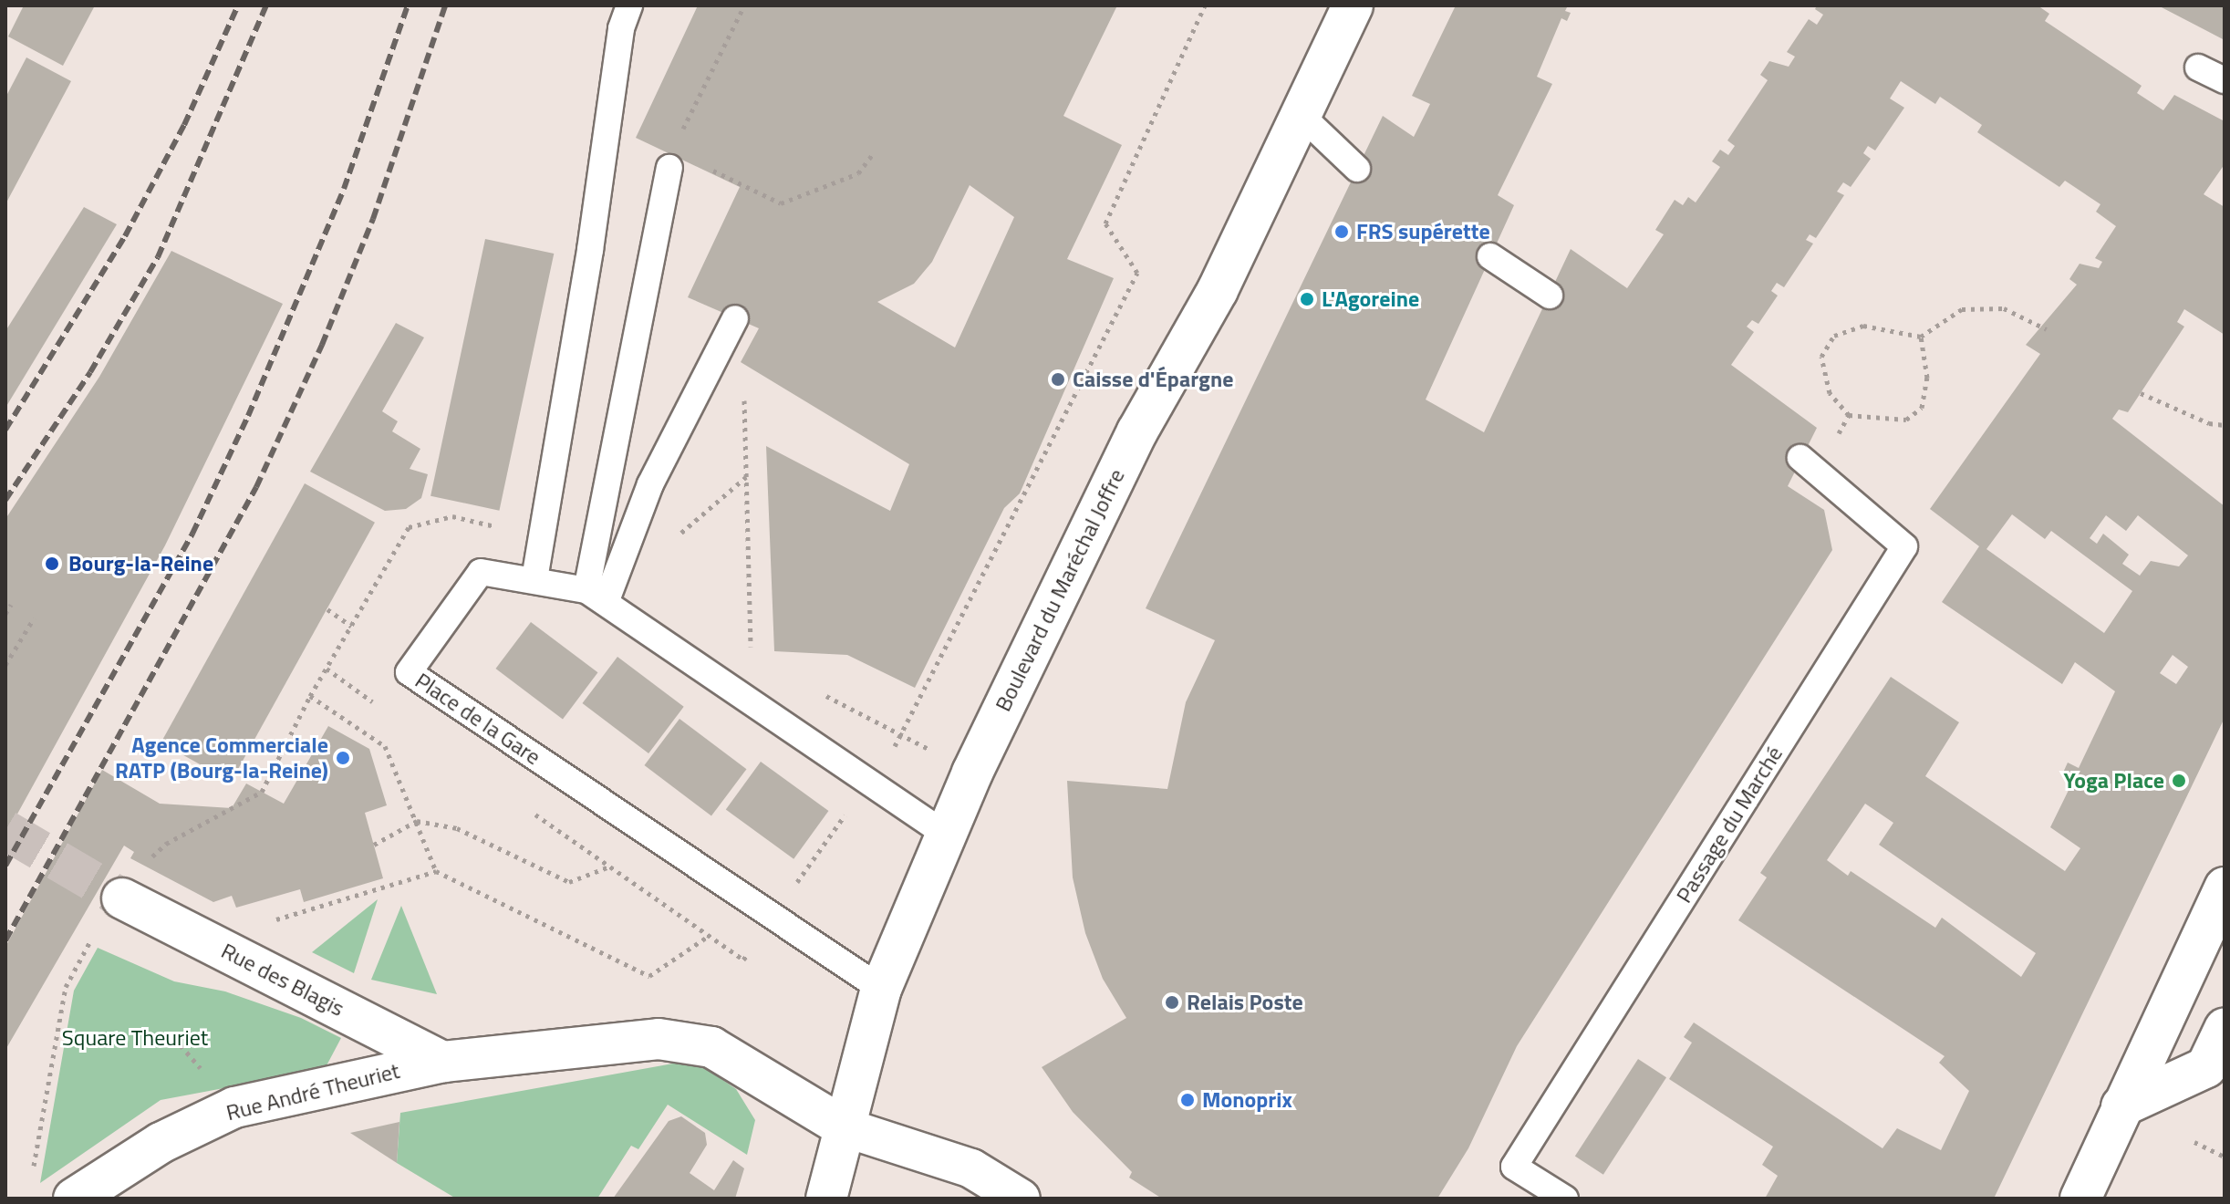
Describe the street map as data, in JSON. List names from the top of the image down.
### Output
{
  "streets": {
    "main road": ["Boulevard du Maréchal Joffre", "Rue des Blagis", "Rue André Theuriet"],
    "lane": ["Place de la Gare", "Passage du Marché"]
  },
  "crossings": [
    ["Boulevard du Maréchal Joffre", "Place de la Gare"],
    ["Rue des Blagis", "Rue André Theuriet"]
  ],
  "parks": ["Square Theuriet"],
  "places": [
    "FRS supérette",
    "L'Agoreine",
    "Caisse d'Épargne",
    "Bourg-la-Reine",
    "Agence Commerciale RATP (Bourg-la-Reine)",
    "Yoga Place",
    "Relais Poste",
    "Monoprix"
  ]
}
